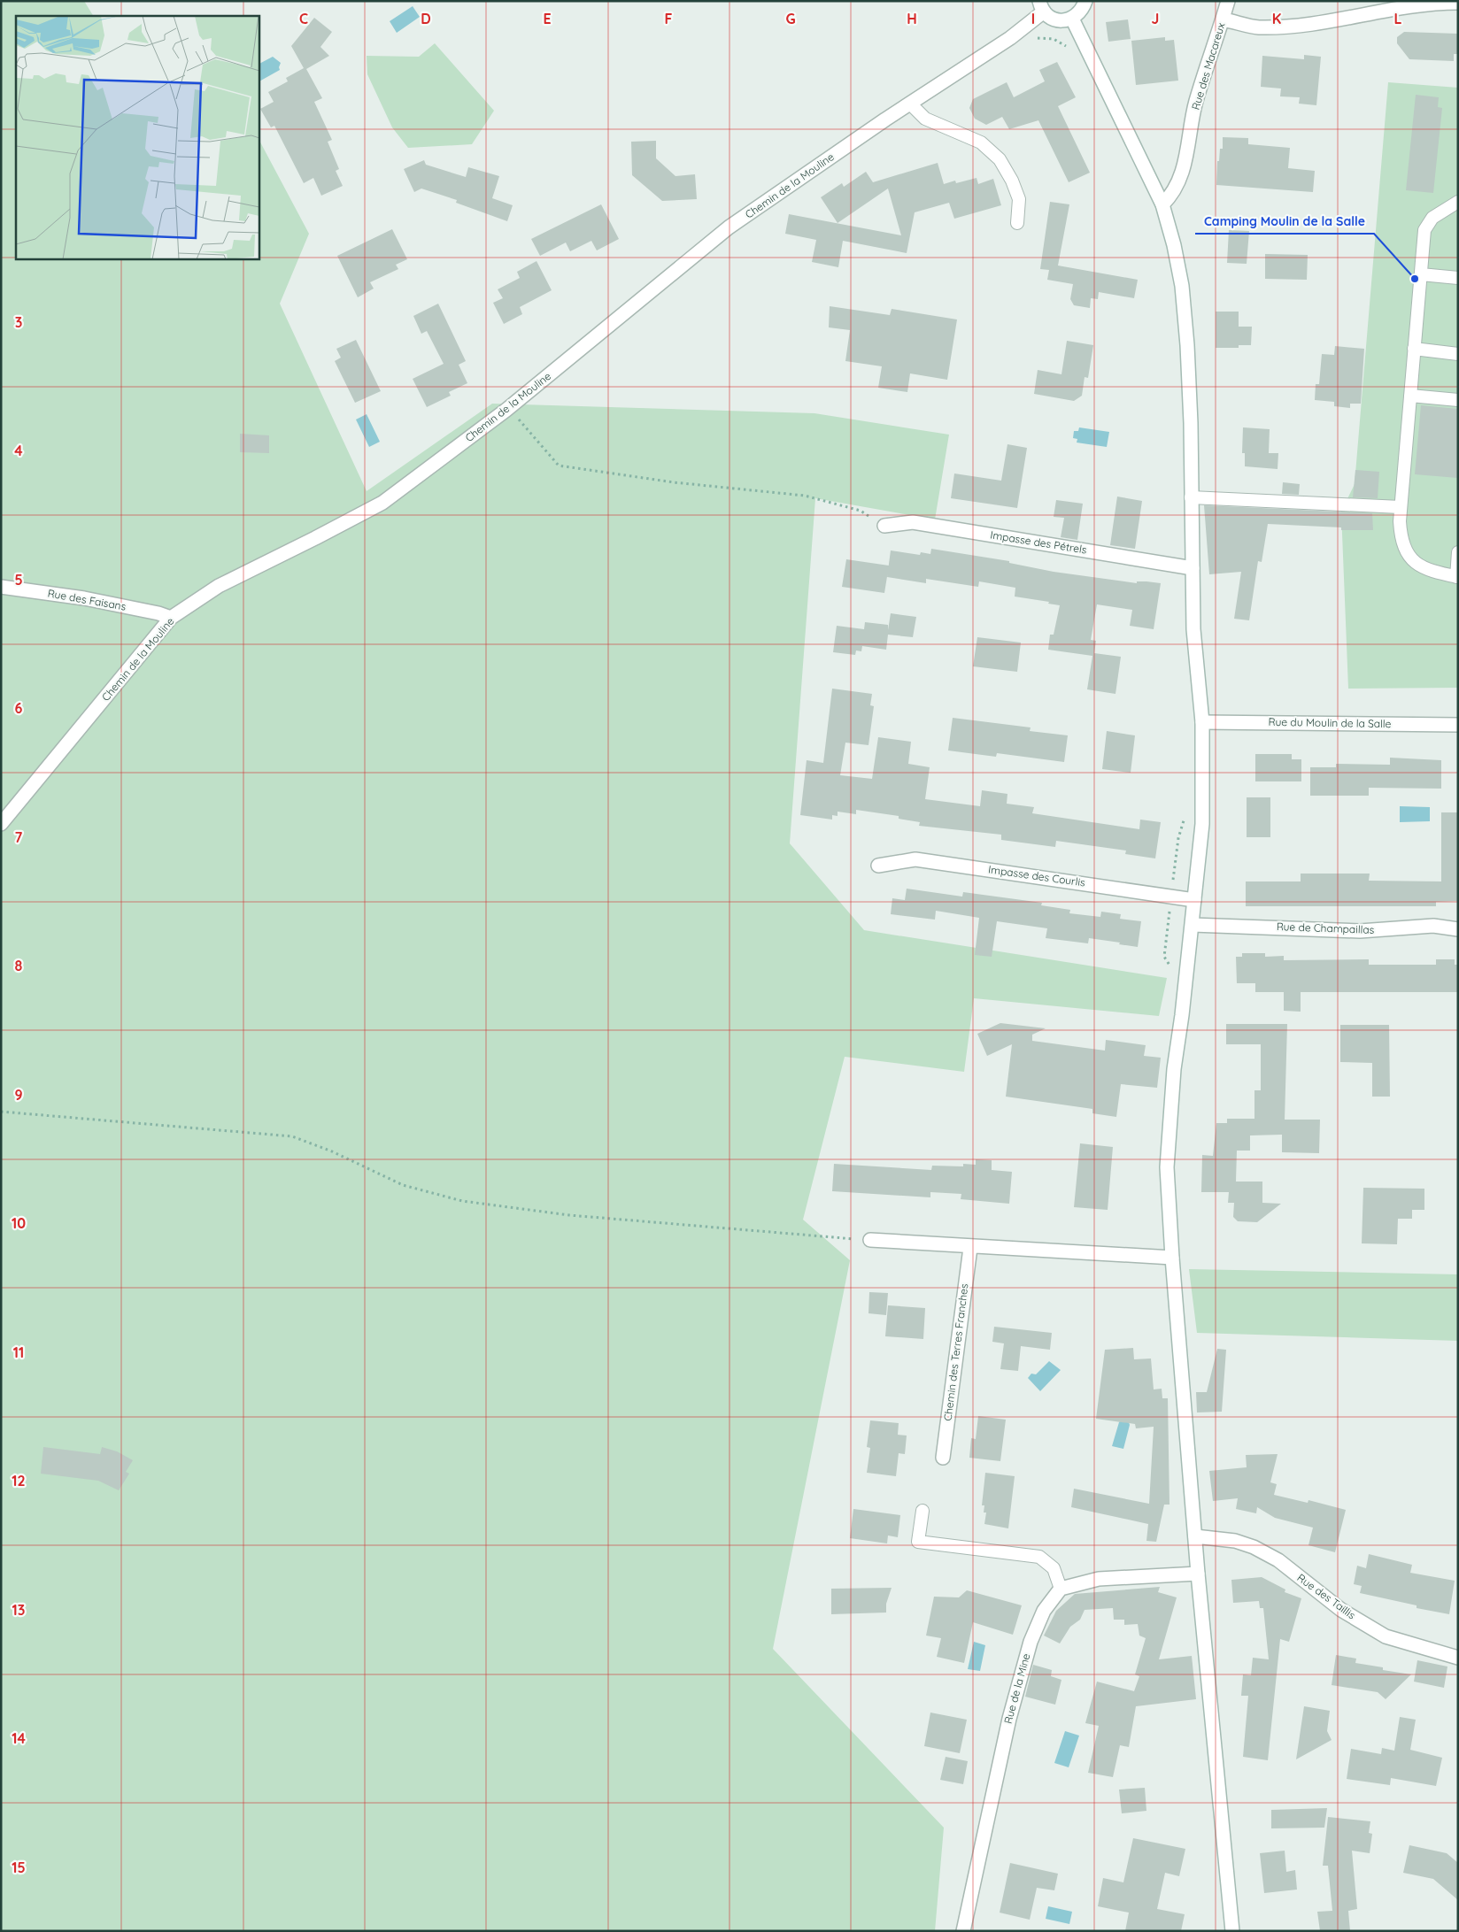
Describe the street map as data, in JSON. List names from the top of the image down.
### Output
{
  "streets": {
    "street": [
      "Rue des Macareux",
      "Chemin de la Mouline",
      "Impasse des Pétrels",
      "Rue des Faisans",
      "Rue du Moulin de la Salle",
      "Impasse des Courlis",
      "Rue de Champaillas",
      "Chemin des Terres Franches",
      "Rue des Taillis",
      "Rue de la Mine"
    ]
  },
  "crossings": [
    ["Chemin de la Mouline", "Rue des Faisans"]
  ],
  "places": ["Camping Moulin de la Salle"],
  "grid": {
    "columns": [
      "C",
      "D",
      "E",
      "F",
      "G",
      "H",
      "I",
      "J",
      "K",
      "L"
    ],
    "rows": [
      "3",
      "4",
      "5",
      "6",
      "7",
      "8",
      "9",
      "10",
      "11",
      "12",
      "13",
      "14",
      "15"
    ]
  }
}
